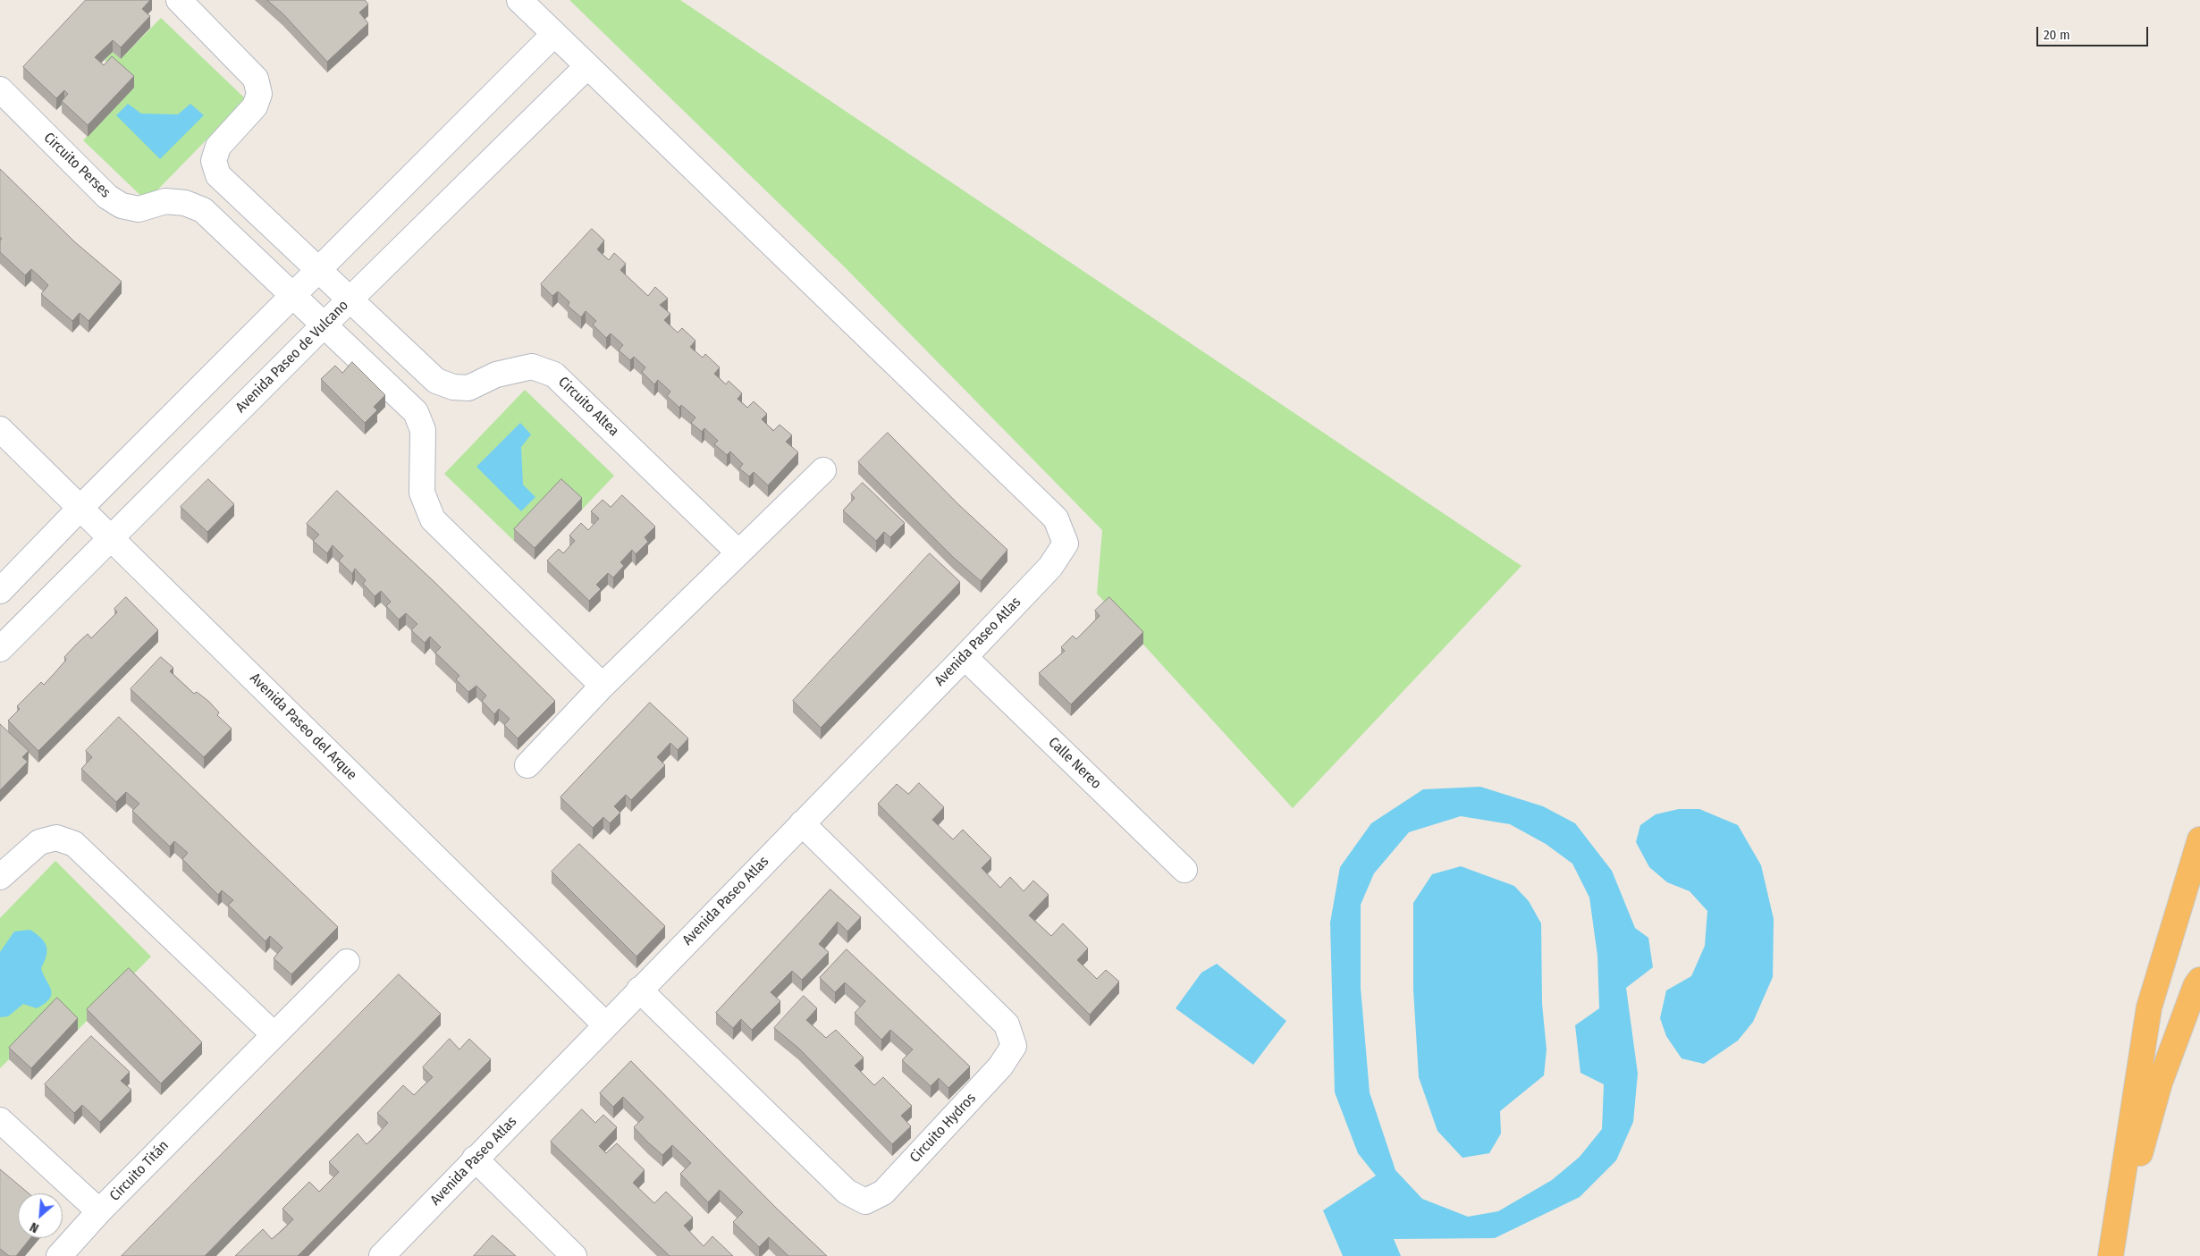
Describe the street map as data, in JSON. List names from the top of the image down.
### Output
{
  "streets": {
    "street": [
      "Circuito Perses",
      "Avenida Paseo de Vulcano",
      "Circuito Altea",
      "Avenida Paseo Atlas",
      "Avenida Paseo del Arque",
      "Calle Nereo",
      "Circuito Hydros",
      "Circuito Titán"
    ]
  },
  "crossings": [
    ["Circuito Perses", "Avenida Paseo de Vulcano"],
    ["Avenida Paseo de Vulcano", "Circuito Altea"],
    ["Avenida Paseo de Vulcano", "Avenida Paseo Atlas"],
    ["Avenida Paseo de Vulcano", "Avenida Paseo del Arque"],
    ["Avenida Paseo Atlas", "Avenida Paseo del Arque"],
    ["Avenida Paseo Atlas", "Calle Nereo"],
    ["Avenida Paseo Atlas", "Circuito Hydros"]
  ],
  "scale_bar": "20 m",
  "north": "bottom left"
}
